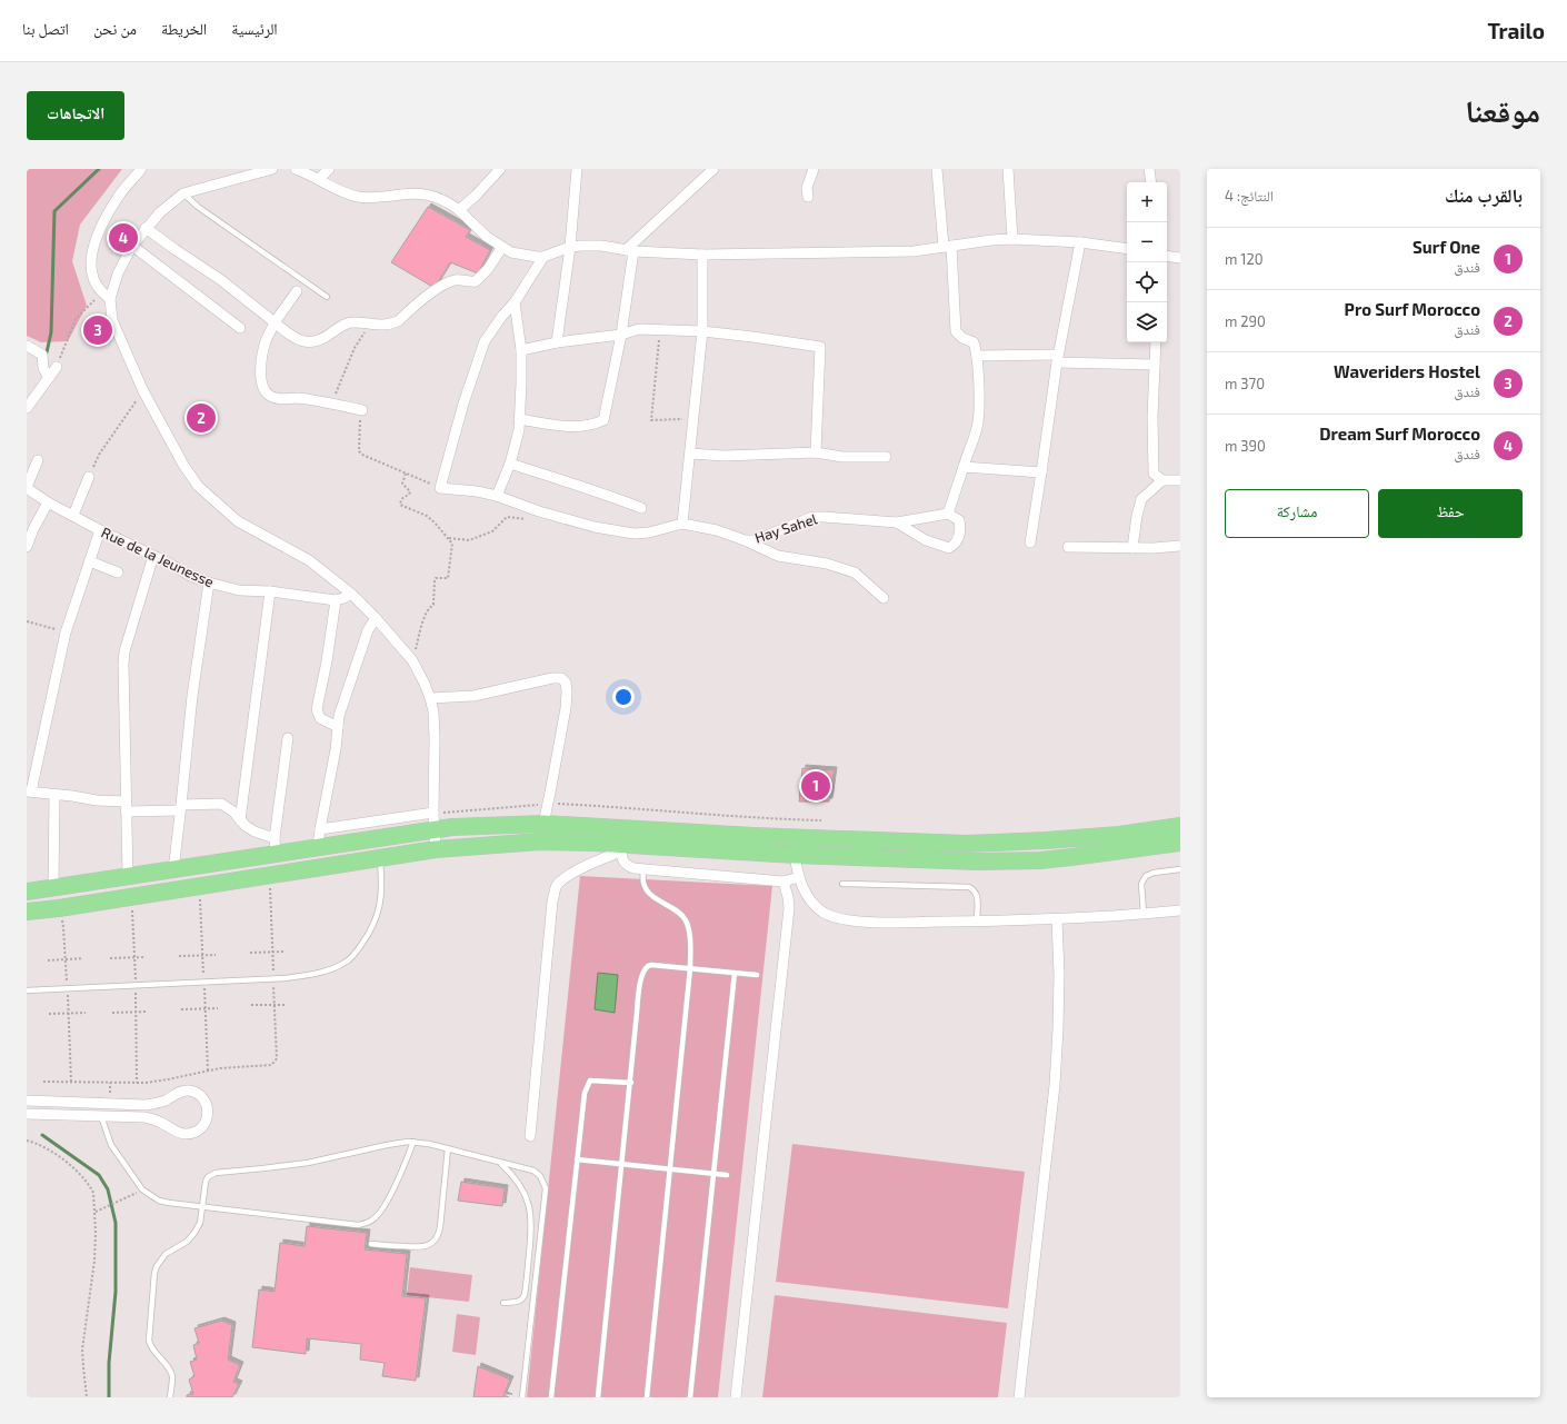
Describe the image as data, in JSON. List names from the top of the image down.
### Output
{
  "streets": {
    "street": ["Hay Sahel", "Rue de la Jeunesse"]
  },
  "page": {
    "header": "Trailo",
    "nav": [
      "الرئيسية",
      "الخريطة",
      "من نحن",
      "اتصل بنا"
    ],
    "title": "موقعنا",
    "buttons": [
      "الاتجاهات",
      ["حفظ", "مشاركة"]
    ],
    "heading": ["بالقرب منك", "النتائج: 4"],
    "map_buttons": ["+", "−"],
    "pins": [
      "4",
      "3",
      "2",
      "1"
    ],
    "list": [
      {
        "mark": "1",
        "name": "Surf One",
        "note": "فندق",
        "value": "120 m"
      },
      {
        "mark": "2",
        "name": "Pro Surf Morocco",
        "note": "فندق",
        "value": "290 m"
      },
      {
        "mark": "3",
        "name": "Waveriders Hostel",
        "note": "فندق",
        "value": "370 m"
      },
      {
        "mark": "4",
        "name": "Dream Surf Morocco",
        "note": "فندق",
        "value": "390 m"
      }
    ]
  }
}
